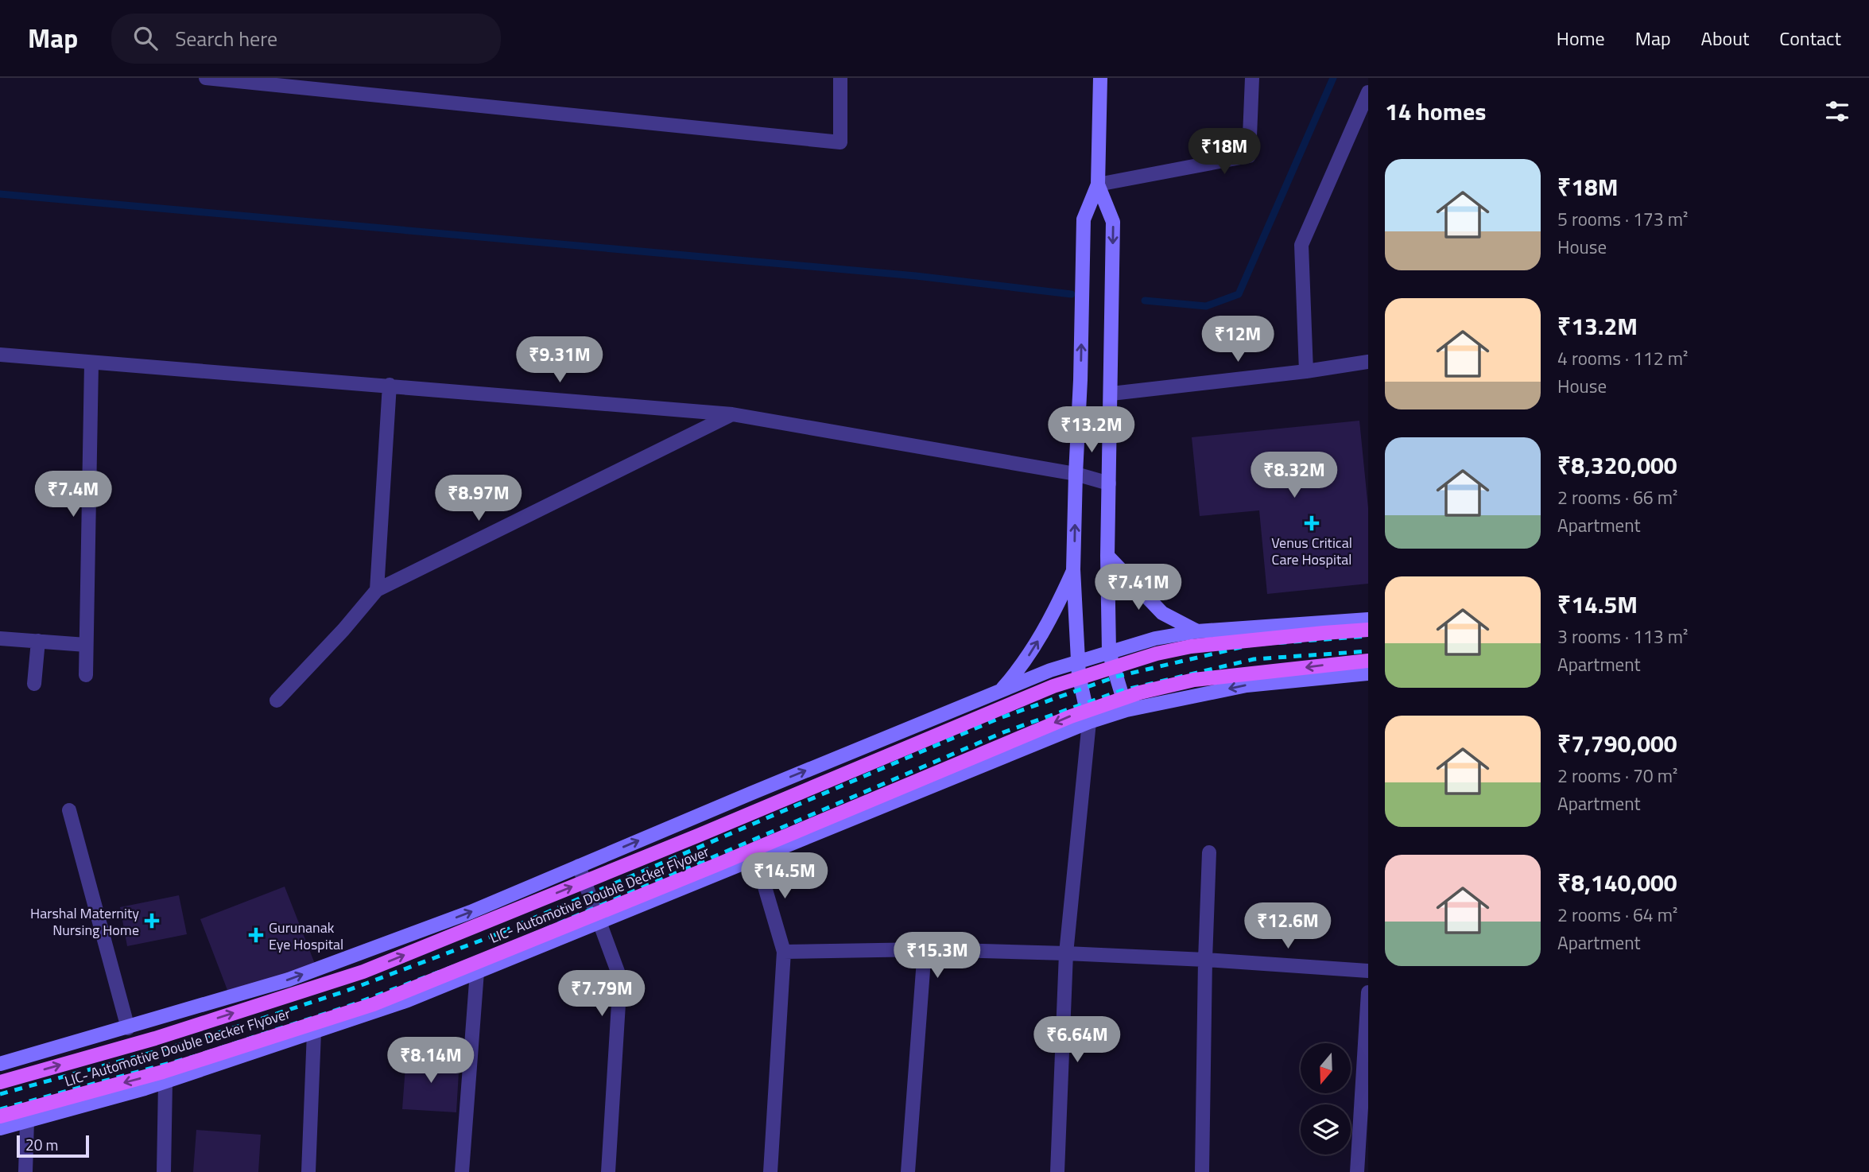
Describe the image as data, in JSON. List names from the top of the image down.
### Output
{
  "streets": {
    "main road": ["LIC- Automotive Double Decker Flyover"]
  },
  "places": {
    "health": ["Venus Critical Care Hospital", "Harshal Maternity Nursing Home", "Gurunanak Eye Hospital"]
  },
  "scale_bar": "20 m",
  "north": "bottom",
  "page": {
    "header": "Map",
    "search": "Search here",
    "nav": [
      "Home",
      "Map",
      "About",
      "Contact"
    ],
    "heading": "14 homes",
    "price": [
      "₹18M",
      "₹12M",
      "₹9.31M",
      "₹13.2M",
      "₹8.32M",
      "₹7.4M",
      "₹8.97M",
      "₹7.41M",
      "₹14.5M",
      "₹12.6M",
      "₹15.3M",
      "₹7.79M",
      "₹6.64M",
      "₹8.14M"
    ],
    "list": [
      {
        "name": "₹18M",
        "note": "5 rooms · 173 m² · House"
      },
      {
        "name": "₹13.2M",
        "note": "4 rooms · 112 m² · House"
      },
      {
        "name": "₹8,320,000",
        "note": "2 rooms · 66 m² · Apartment"
      },
      {
        "name": "₹14.5M",
        "note": "3 rooms · 113 m² · Apartment"
      },
      {
        "name": "₹7,790,000",
        "note": "2 rooms · 70 m² · Apartment"
      },
      {
        "name": "₹8,140,000",
        "note": "2 rooms · 64 m² · Apartment"
      }
    ],
    "scale": "20 m"
  }
}
